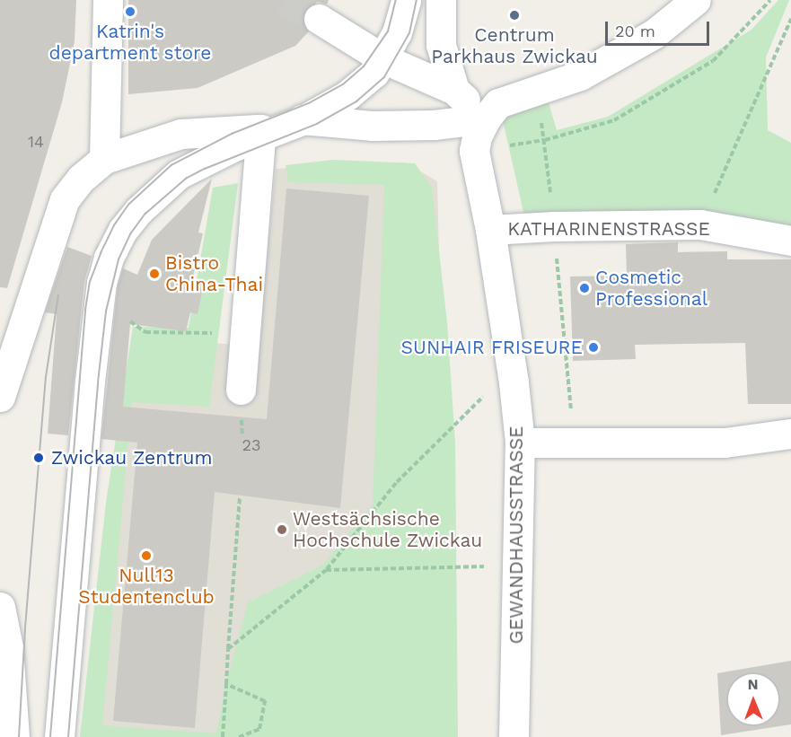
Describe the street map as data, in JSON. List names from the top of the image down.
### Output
{
  "streets": {
    "street": ["KATHARINENSTRASSE", "GEWANDHAUSSTRASSE"]
  },
  "crossings": [
    ["KATHARINENSTRASSE", "GEWANDHAUSSTRASSE"]
  ],
  "places": [
    "Katrin's department store",
    "Centrum Parkhaus Zwickau",
    "Bistro China-Thai",
    "Cosmetic Professional",
    "SUNHAIR FRISEURE",
    "Zwickau Zentrum",
    "Westsächsische Hochschule Zwickau",
    "Null13 Studentenclub"
  ],
  "house_numbers": ["14", "23"],
  "scale_bar": "20 m",
  "north": "top"
}
